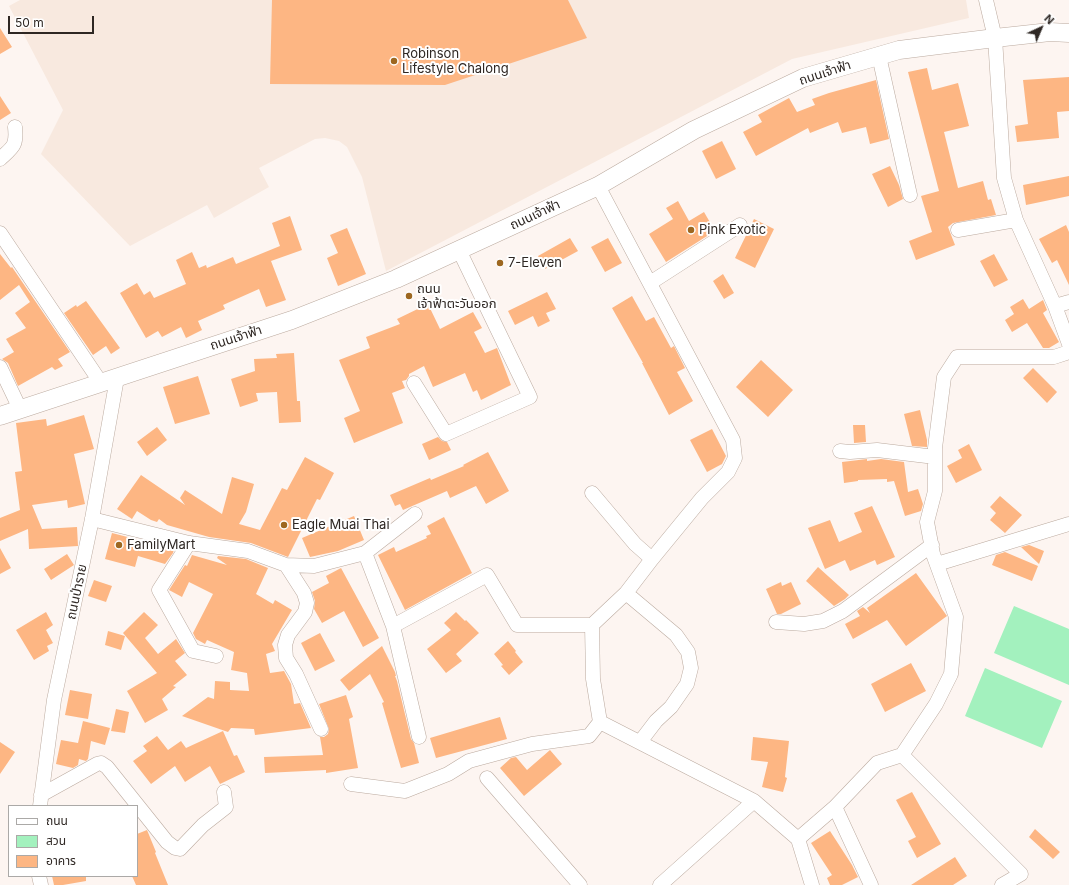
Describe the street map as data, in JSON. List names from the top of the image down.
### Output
{
  "streets": {
    "main road": ["ถนนเจ้าฟ้า"],
    "street": ["ถนนป่าราย"]
  },
  "crossings": [
    ["ถนนเจ้าฟ้า", "ถนนป่าราย"]
  ],
  "places": [
    "Robinson Lifestyle Chalong",
    "Pink Exotic",
    "7-Eleven",
    "ถนน เจ้าฟ้าตะวันออก",
    "Eagle Muai Thai",
    "FamilyMart"
  ],
  "legend": ["ถนน", "สวน", "อาคาร"],
  "scale_bar": "50 m",
  "north": "top right"
}
